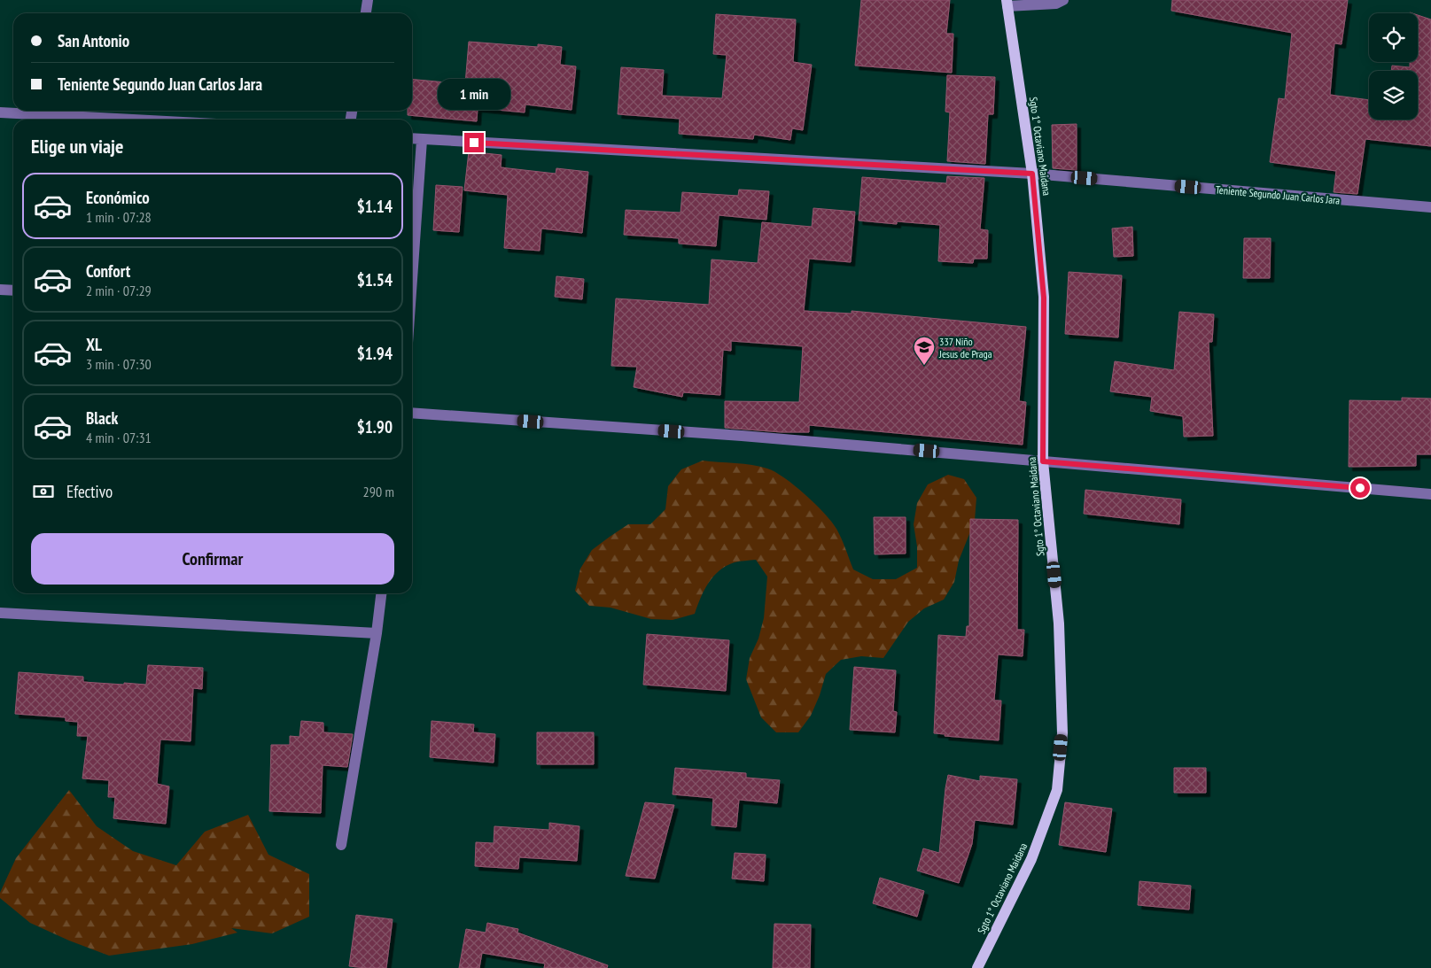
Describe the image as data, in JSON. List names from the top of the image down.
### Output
{
  "streets": {
    "main road": ["Sgto 1° Octaviano Maidana"],
    "street": ["Teniente Segundo Juan Carlos Jara"]
  },
  "crossings": [
    ["Sgto 1° Octaviano Maidana", "Teniente Segundo Juan Carlos Jara"]
  ],
  "places": {
    "school or university": ["337 Niño Jesus de Praga"]
  },
  "page": {
    "banner": ["San Antonio", "Teniente Segundo Juan Carlos Jara"],
    "bubble": "1 min",
    "heading": "Elige un viaje",
    "list": [
      {
        "name": "Económico",
        "note": "1 min · 07:28",
        "value": "$1.14"
      },
      {
        "name": "Confort",
        "note": "2 min · 07:29",
        "value": "$1.54"
      },
      {
        "name": "XL",
        "note": "3 min · 07:30",
        "value": "$1.94"
      },
      {
        "name": "Black",
        "note": "4 min · 07:31",
        "value": "$1.90"
      }
    ],
    "pay": ["Efectivo", "290 m"],
    "buttons": "Confirmar"
  }
}
